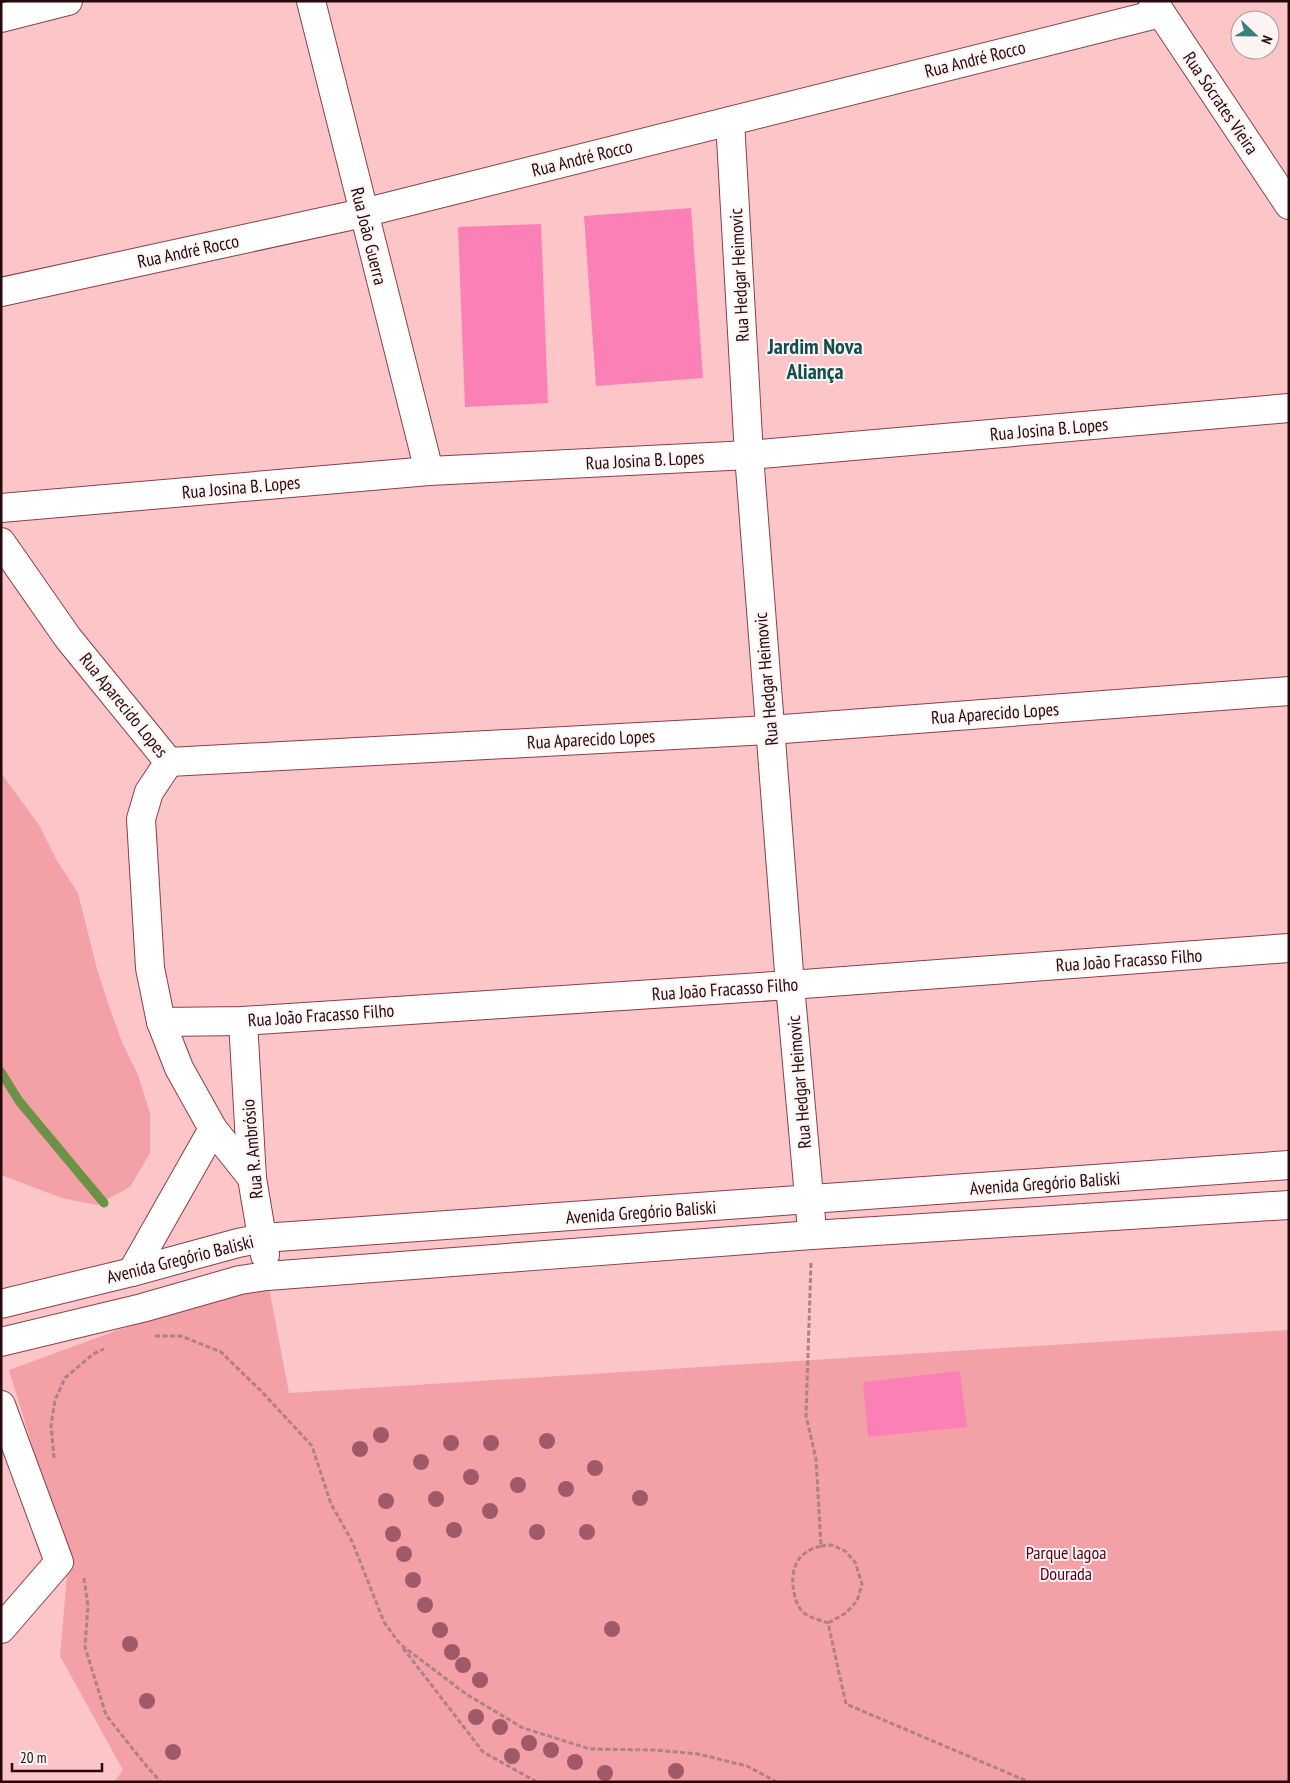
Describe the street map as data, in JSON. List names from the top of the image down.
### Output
{
  "streets": {
    "street": [
      "Rua André Rocco",
      "Rua Sócrates Vieira",
      "Rua João Guerra",
      "Rua Hedgar Heimovic",
      "Rua Josina B. Lopes",
      "Rua Aparecido Lopes",
      "Rua João Fracasso Filho",
      "Rua R. Ambrósio",
      "Avenida Gregório Baliski"
    ]
  },
  "crossings": [
    ["Rua André Rocco", "Rua Sócrates Vieira"],
    ["Rua André Rocco", "Rua João Guerra"],
    ["Rua André Rocco", "Rua Hedgar Heimovic"],
    ["Rua João Guerra", "Rua Josina B. Lopes"],
    ["Rua Hedgar Heimovic", "Rua Josina B. Lopes"],
    ["Rua Hedgar Heimovic", "Rua Aparecido Lopes"],
    ["Rua Hedgar Heimovic", "Rua João Fracasso Filho"],
    ["Rua Hedgar Heimovic", "Avenida Gregório Baliski"],
    ["Rua João Fracasso Filho", "Rua R. Ambrósio"],
    ["Rua R. Ambrósio", "Avenida Gregório Baliski"]
  ],
  "districts": ["Jardim Nova Aliança"],
  "parks": ["Parque lagoa Dourada"],
  "scale_bar": "20 m",
  "north": "right"
}
